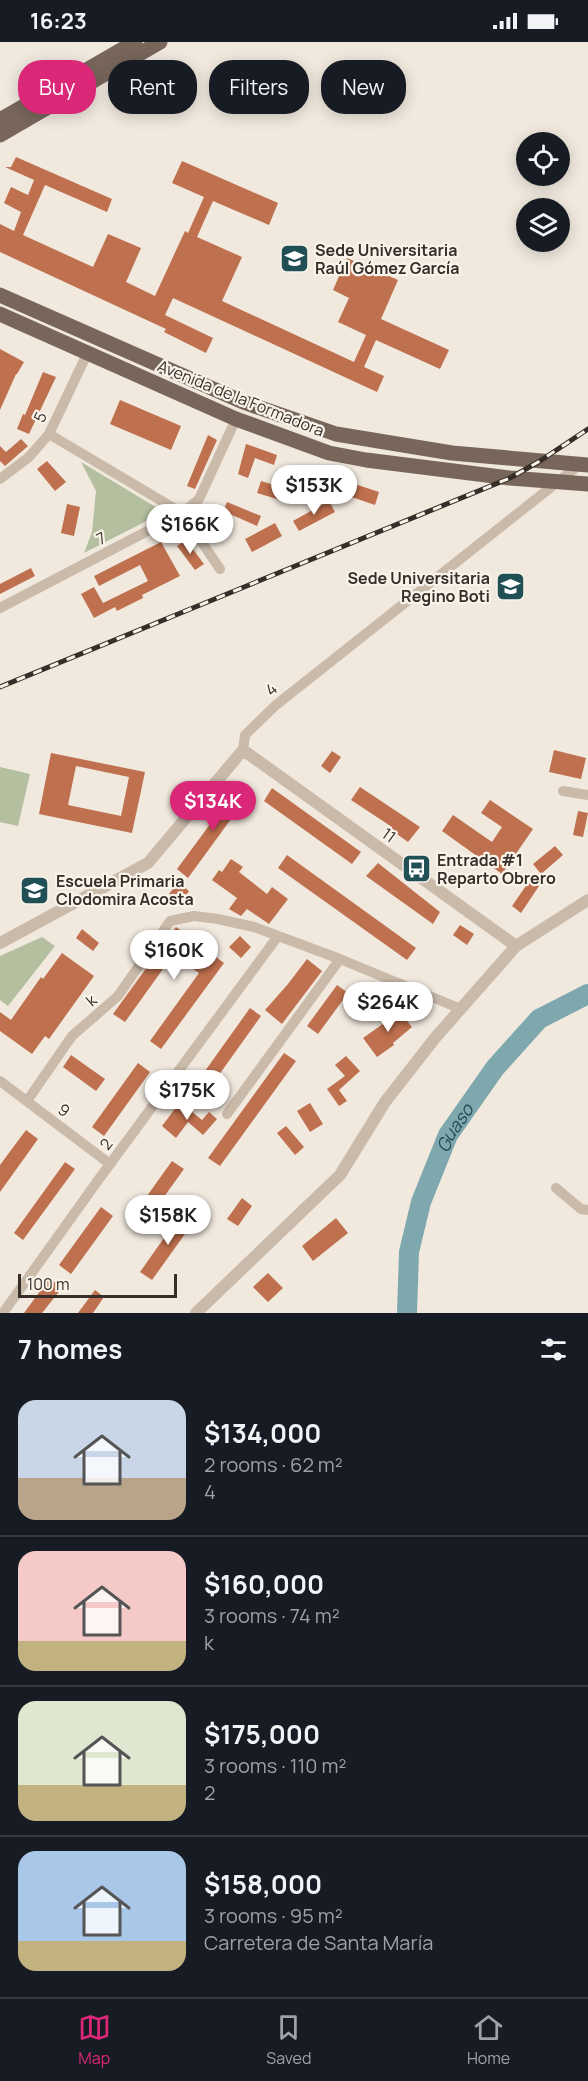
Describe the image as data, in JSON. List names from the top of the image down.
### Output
{
  "streets": {
    "main road": ["Avenida de la Formadora"],
    "street": [
      "5",
      "7",
      "4",
      "11",
      "k",
      "9",
      "2"
    ]
  },
  "crossings": [
    ["Avenida de la Formadora", "5"],
    ["Avenida de la Formadora", "7"],
    ["Avenida de la Formadora", "4"],
    ["4", "11"],
    ["k", "9"],
    ["k", "2"],
    ["9", "2"]
  ],
  "water": ["Guaso"],
  "places": {
    "school or university": ["Sede Universitaria Raúl Gómez García", "Sede Universitaria Regino Boti", "Escuela Primaria Clodomira Acosta"],
    "bus stop": ["Entrada #1 Reparto Obrero"]
  },
  "scale_bar": "100 m",
  "page": {
    "status": "16:23",
    "chip": [
      "Buy",
      "Rent",
      "Filters",
      "New"
    ],
    "price": [
      "$153K",
      "$166K",
      "$134K",
      "$160K",
      "$264K",
      "$175K",
      "$158K"
    ],
    "scale": "100 m",
    "heading": "7 homes",
    "list": [
      {
        "name": "$134,000",
        "note": "2 rooms · 62 m² · 4"
      },
      {
        "name": "$160,000",
        "note": "3 rooms · 74 m² · k"
      },
      {
        "name": "$175,000",
        "note": "3 rooms · 110 m² · 2"
      },
      {
        "name": "$158,000",
        "note": "3 rooms · 95 m² · Carretera de Santa María"
      }
    ],
    "tabs": ["Map", "Saved", "Home"]
  }
}
